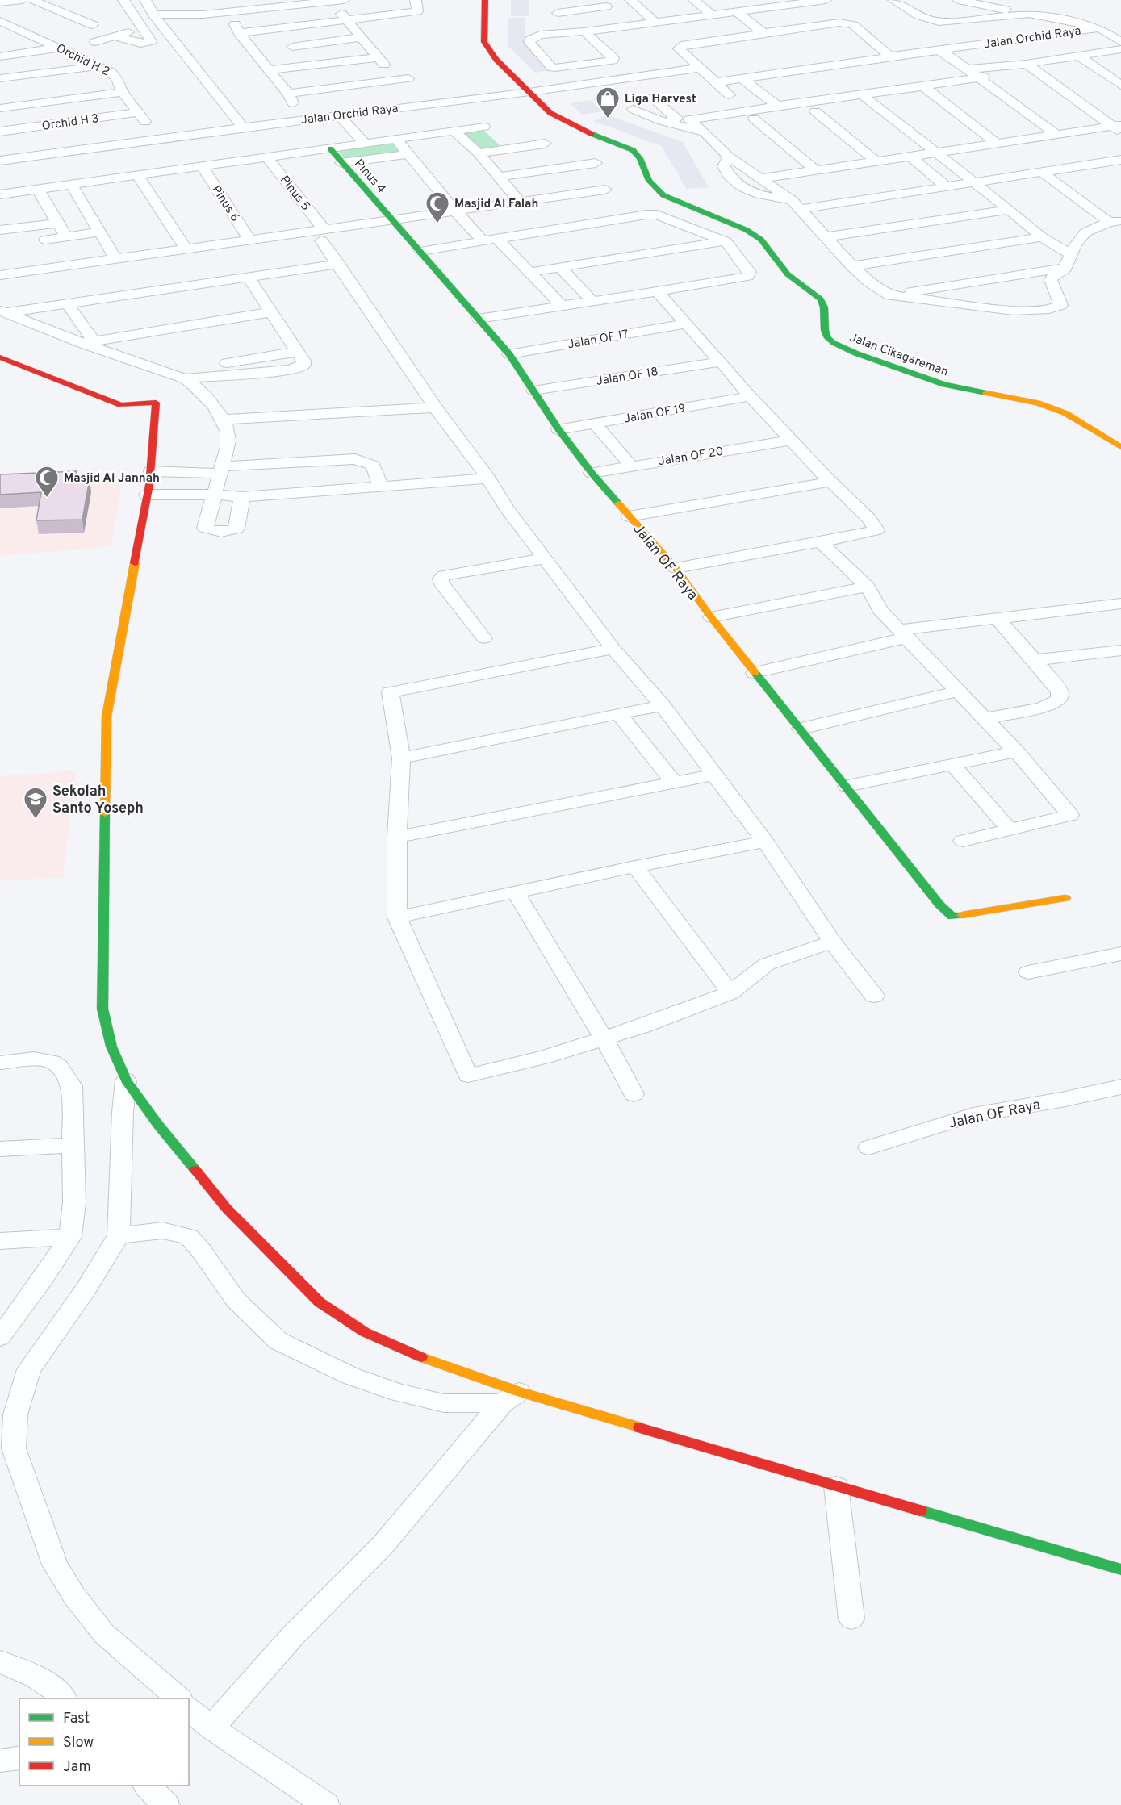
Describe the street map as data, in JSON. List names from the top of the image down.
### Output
{
  "streets": {
    "street": [
      "Jalan Orchid Raya",
      "Orchid H 2",
      "Orchid H 3",
      "Pinus 4",
      "Pinus 5",
      "Pinus 6",
      "Jalan OF 17",
      "Jalan Cikagareman",
      "Jalan OF 18",
      "Jalan OF 19",
      "Jalan OF 20",
      "Jalan OF Raya"
    ]
  },
  "crossings": [
    ["Jalan Orchid Raya", "Jalan Cikagareman"],
    ["Orchid H 2", "Orchid H 3"],
    ["Pinus 4", "Jalan OF Raya"],
    ["Jalan OF 17", "Jalan OF Raya"],
    ["Jalan OF 18", "Jalan OF Raya"],
    ["Jalan OF 19", "Jalan OF Raya"],
    ["Jalan OF 20", "Jalan OF Raya"]
  ],
  "places": {
    "shop": ["Liga Harvest"],
    "mosque": ["Masjid Al Falah", "Masjid Al Jannah"],
    "school or university": ["Sekolah Santo Yoseph"]
  },
  "legend": ["Fast", "Slow", "Jam"]
}
